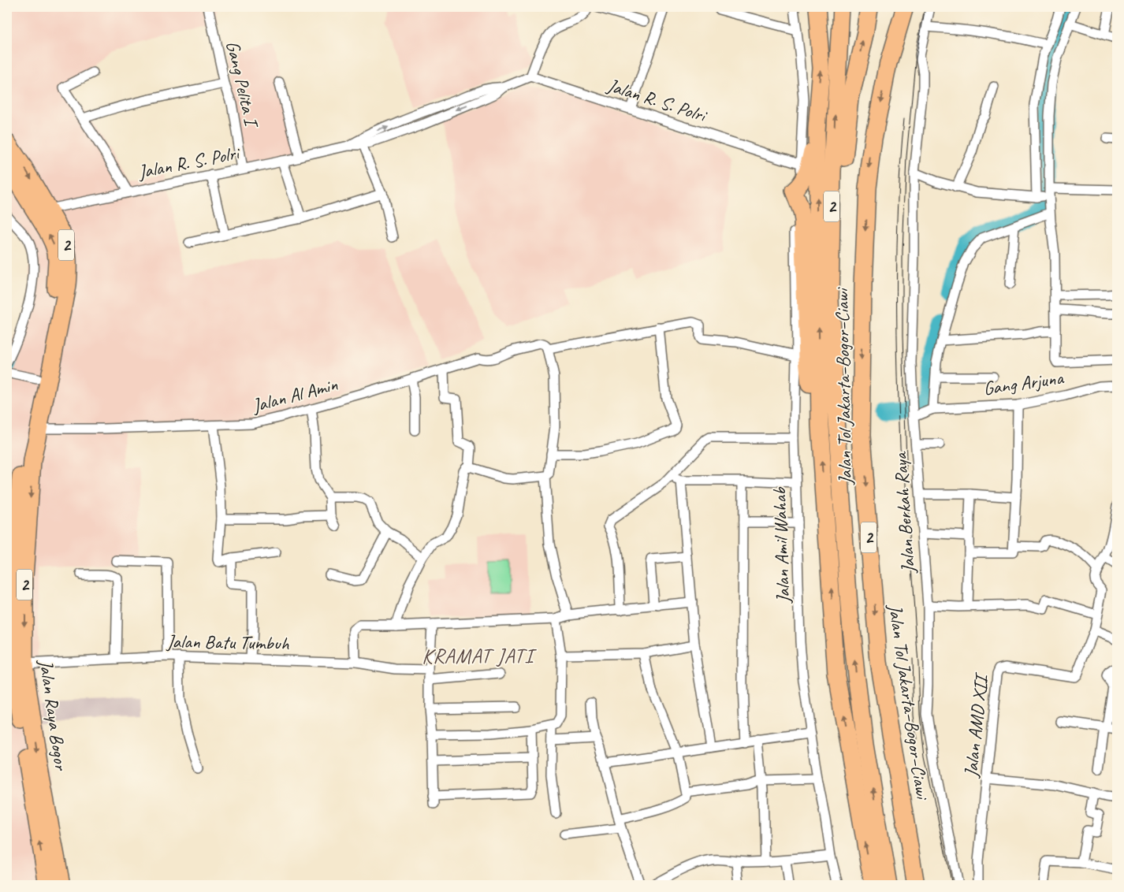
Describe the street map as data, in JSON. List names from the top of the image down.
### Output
{
  "streets": {
    "highway": ["2", "Jalan Tol Jakarta–Bogor–Ciawi", "Jalan Raya Bogor"],
    "street": [
      "Gang Pelita I",
      "Jalan R. S. Polri",
      "Gang Arjuna",
      "Jalan Al Amin",
      "Jalan Berkah Raya",
      "Jalan Amil Wahab",
      "Jalan Batu Tumbuh",
      "Jalan AMD XII"
    ]
  },
  "crossings": [
    ["Gang Pelita I", "Jalan R. S. Polri"],
    ["Jalan R. S. Polri", "Jalan Raya Bogor"],
    ["Jalan Al Amin", "Jalan Raya Bogor"],
    ["Jalan Batu Tumbuh", "Jalan Raya Bogor"]
  ],
  "districts": ["KRAMAT JATI"]
}
